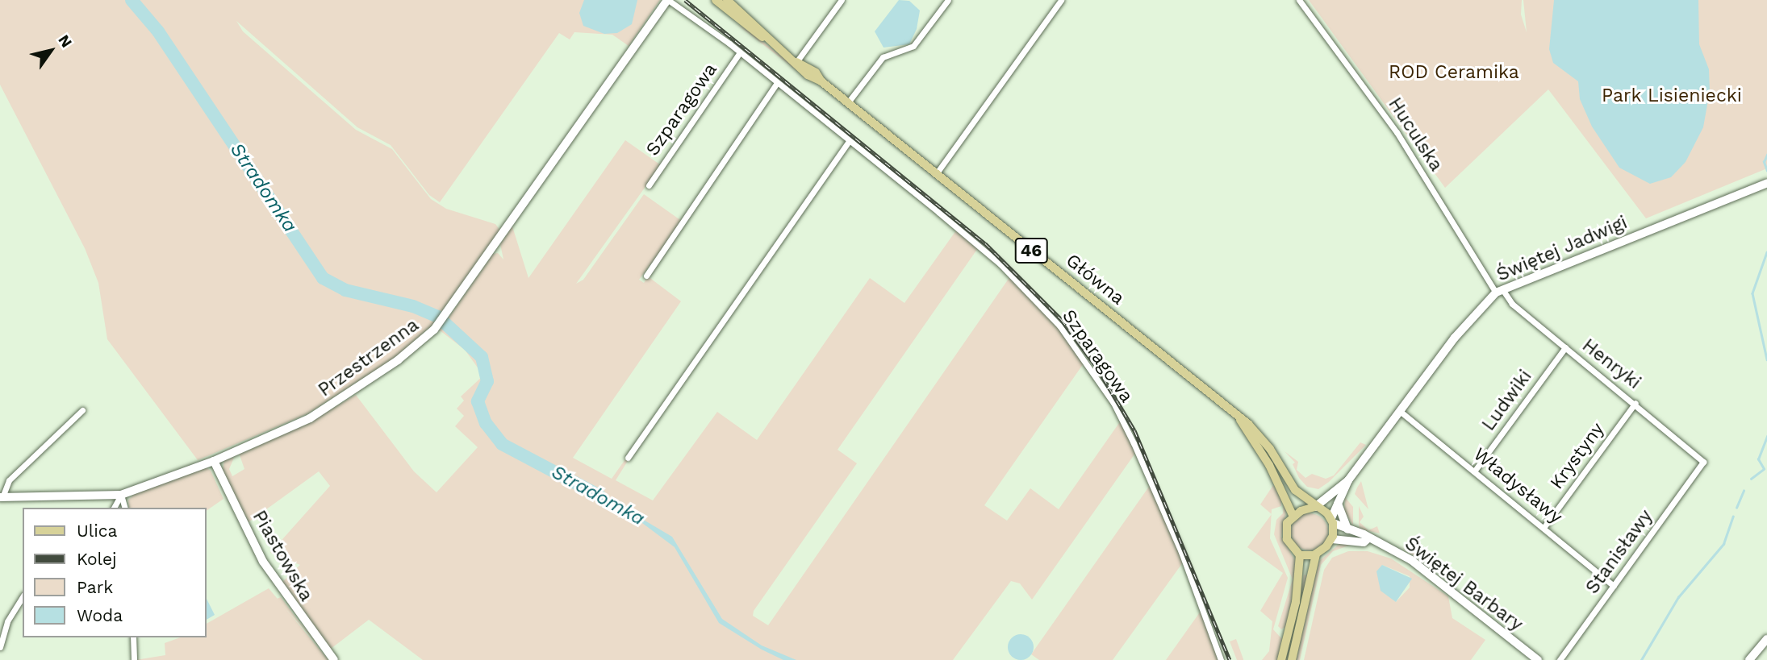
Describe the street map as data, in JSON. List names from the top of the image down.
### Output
{
  "streets": {
    "main road": ["46", "Główna"],
    "street": [
      "Szparagowa",
      "Huculska",
      "Świętej Jadwigi",
      "Przestrzenna",
      "Henryki",
      "Ludwiki",
      "Krystyny",
      "Władysławy",
      "Stanisławy",
      "Piastowska",
      "Świętej Barbary"
    ]
  },
  "crossings": [
    ["Szparagowa", "Przestrzenna"],
    ["Huculska", "Świętej Jadwigi"],
    ["Huculska", "Henryki"],
    ["Świętej Jadwigi", "46"],
    ["Świętej Jadwigi", "Główna"],
    ["Świętej Jadwigi", "Henryki"],
    ["Świętej Jadwigi", "Władysławy"],
    ["Świętej Jadwigi", "Świętej Barbary"],
    ["46", "Główna"],
    ["46", "Świętej Barbary"],
    ["Główna", "Świętej Barbary"],
    ["Przestrzenna", "Piastowska"],
    ["Henryki", "Ludwiki"],
    ["Henryki", "Krystyny"],
    ["Henryki", "Stanisławy"],
    ["Ludwiki", "Władysławy"],
    ["Krystyny", "Władysławy"],
    ["Władysławy", "Stanisławy"]
  ],
  "water": ["Stradomka"],
  "parks": ["ROD Ceramika", "Park Lisieniecki"],
  "legend": [
    "Ulica",
    "Kolej",
    "Park",
    "Woda"
  ],
  "north": "top right"
}
